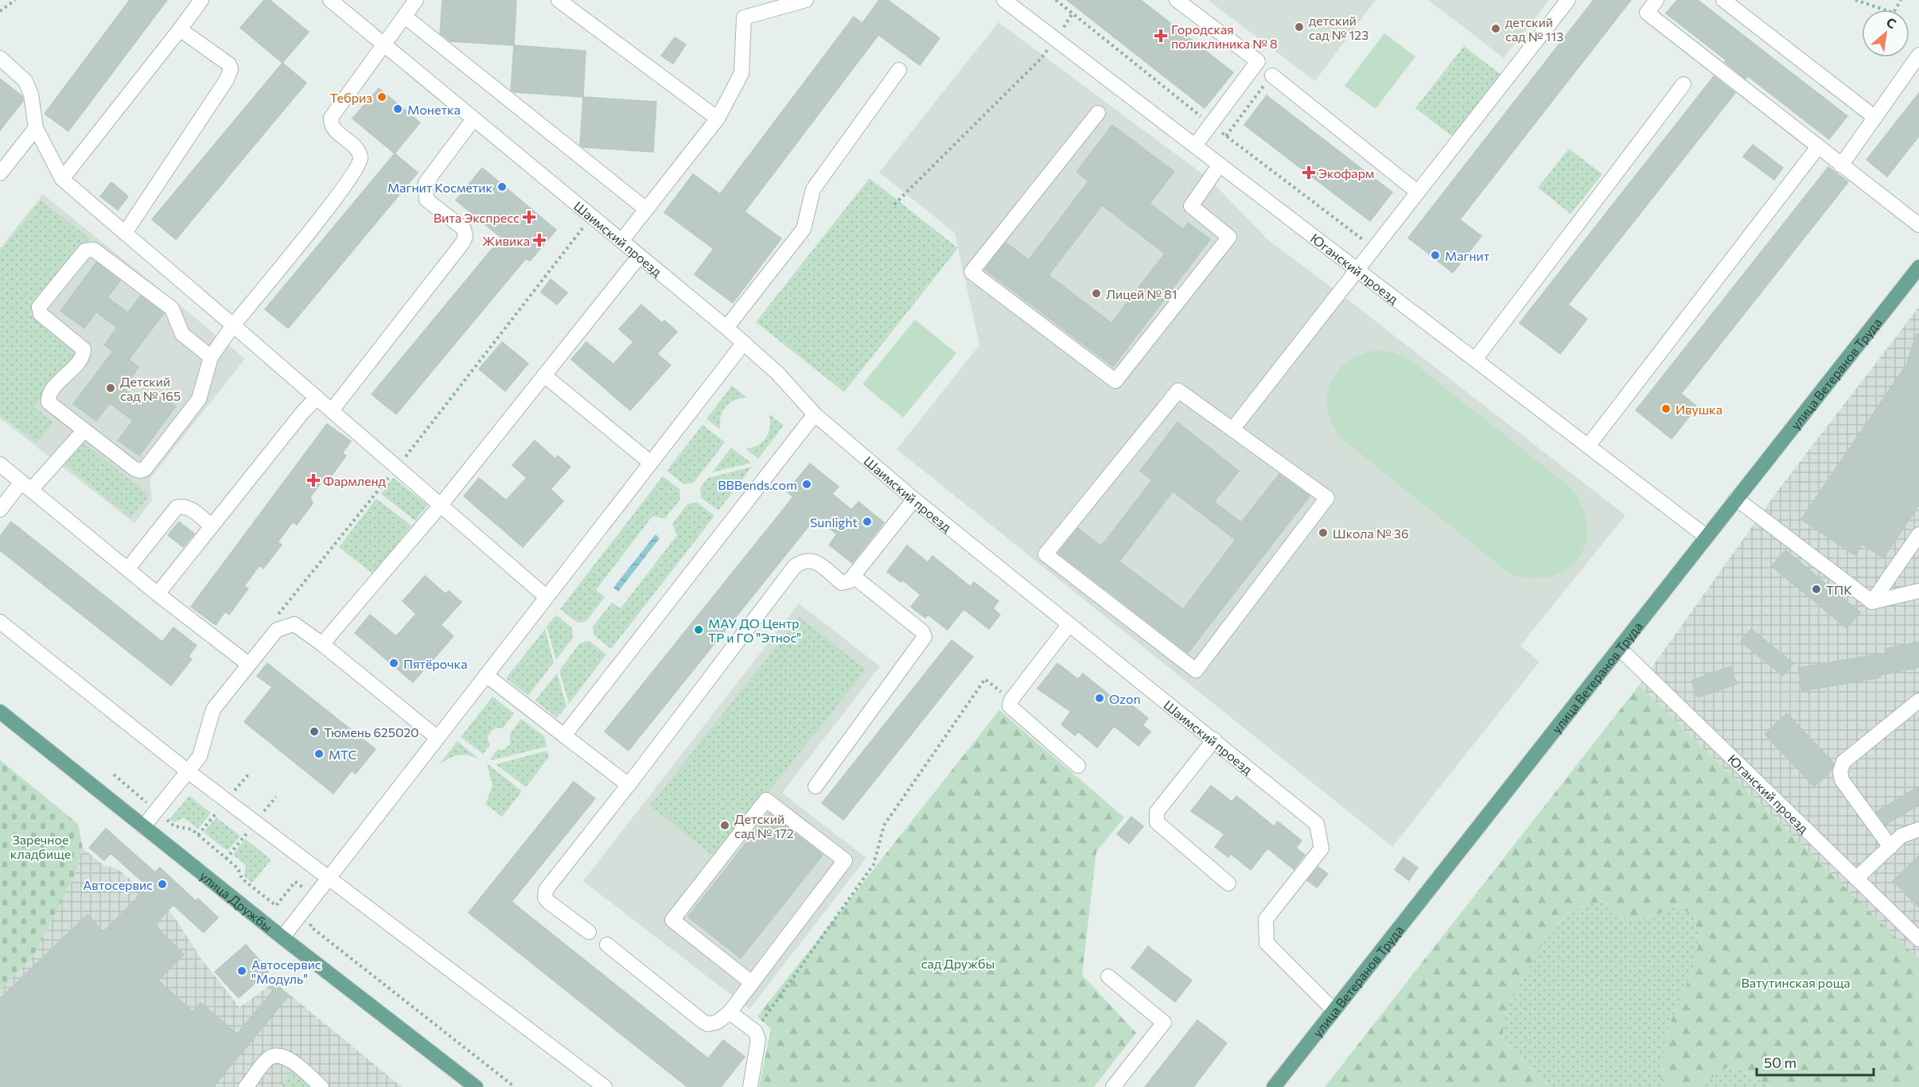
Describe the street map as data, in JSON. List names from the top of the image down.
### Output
{
  "streets": {
    "main road": ["улица Ветеранов Труда", "улица Дружбы"],
    "street": ["Шаимский проезд", "Юганский проезд"]
  },
  "crossings": [
    ["Шаимский проезд", "улица Ветеранов Труда"],
    ["Юганский проезд", "улица Ветеранов Труда"]
  ],
  "parks": ["Заречное кладбище", "сад Дружбы", "Ватутинская роща"],
  "places": {
    "other": [
      "детский сад № 123",
      "детский сад № 113",
      "Тебриз",
      "Монетка",
      "Магнит Косметик",
      "Магнит",
      "Лицей № 81",
      "Детский сад № 165",
      "Ивушка",
      "BBBends.com",
      "Sunlight",
      "Школа № 36",
      "ТПК",
      "МАУ ДО Центр ТР и ГО \"Этнос\"",
      "Пятёрочка",
      "Ozon",
      "Тюмень 625020",
      "МТС",
      "Детский сад № 172",
      "Автосервис",
      "Автосервис \"Модуль\""
    ],
    "health": [
      "Городская поликлиника № 8",
      "Экофарм",
      "Вита Экспресс",
      "Живика",
      "Фармленд"
    ]
  },
  "scale_bar": "50 m",
  "north": "top right"
}
